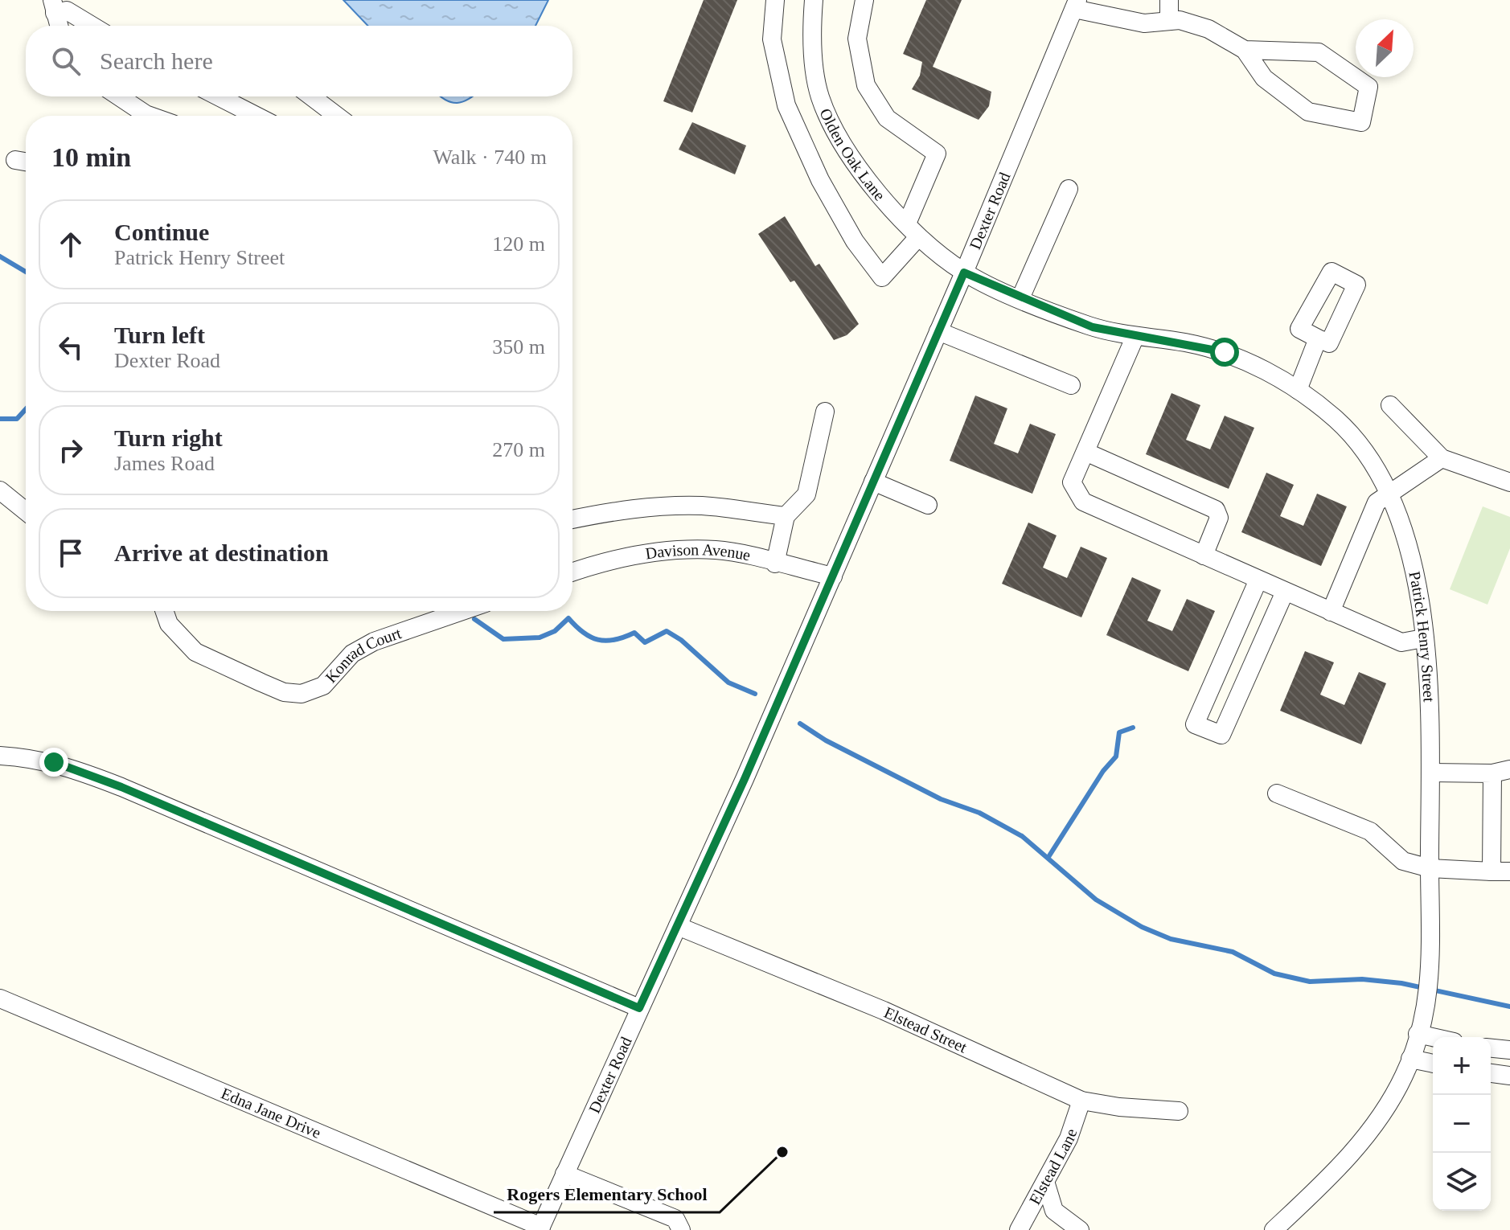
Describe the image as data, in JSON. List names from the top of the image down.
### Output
{
  "streets": {
    "street": [
      "Olden Oak Lane",
      "Dexter Road",
      "Davison Avenue",
      "Patrick Henry Street",
      "Konrad Court",
      "Elstead Street",
      "Edna Jane Drive",
      "Elstead Lane"
    ]
  },
  "crossings": [
    ["Olden Oak Lane", "Dexter Road"],
    ["Olden Oak Lane", "Patrick Henry Street"],
    ["Dexter Road", "Davison Avenue"],
    ["Dexter Road", "Patrick Henry Street"],
    ["Dexter Road", "Elstead Street"],
    ["Dexter Road", "Edna Jane Drive"],
    ["Elstead Street", "Elstead Lane"]
  ],
  "places": ["Rogers Elementary School"],
  "north": "top right",
  "page": {
    "search": "Search here",
    "heading": ["10 min", "Walk · 740 m"],
    "list": [
      ["Continue", "Patrick Henry Street", "120 m"],
      ["Turn left", "Dexter Road", "350 m"],
      ["Turn right", "James Road", "270 m"],
      "Arrive at destination"
    ],
    "map_buttons": ["+", "−"]
  }
}
